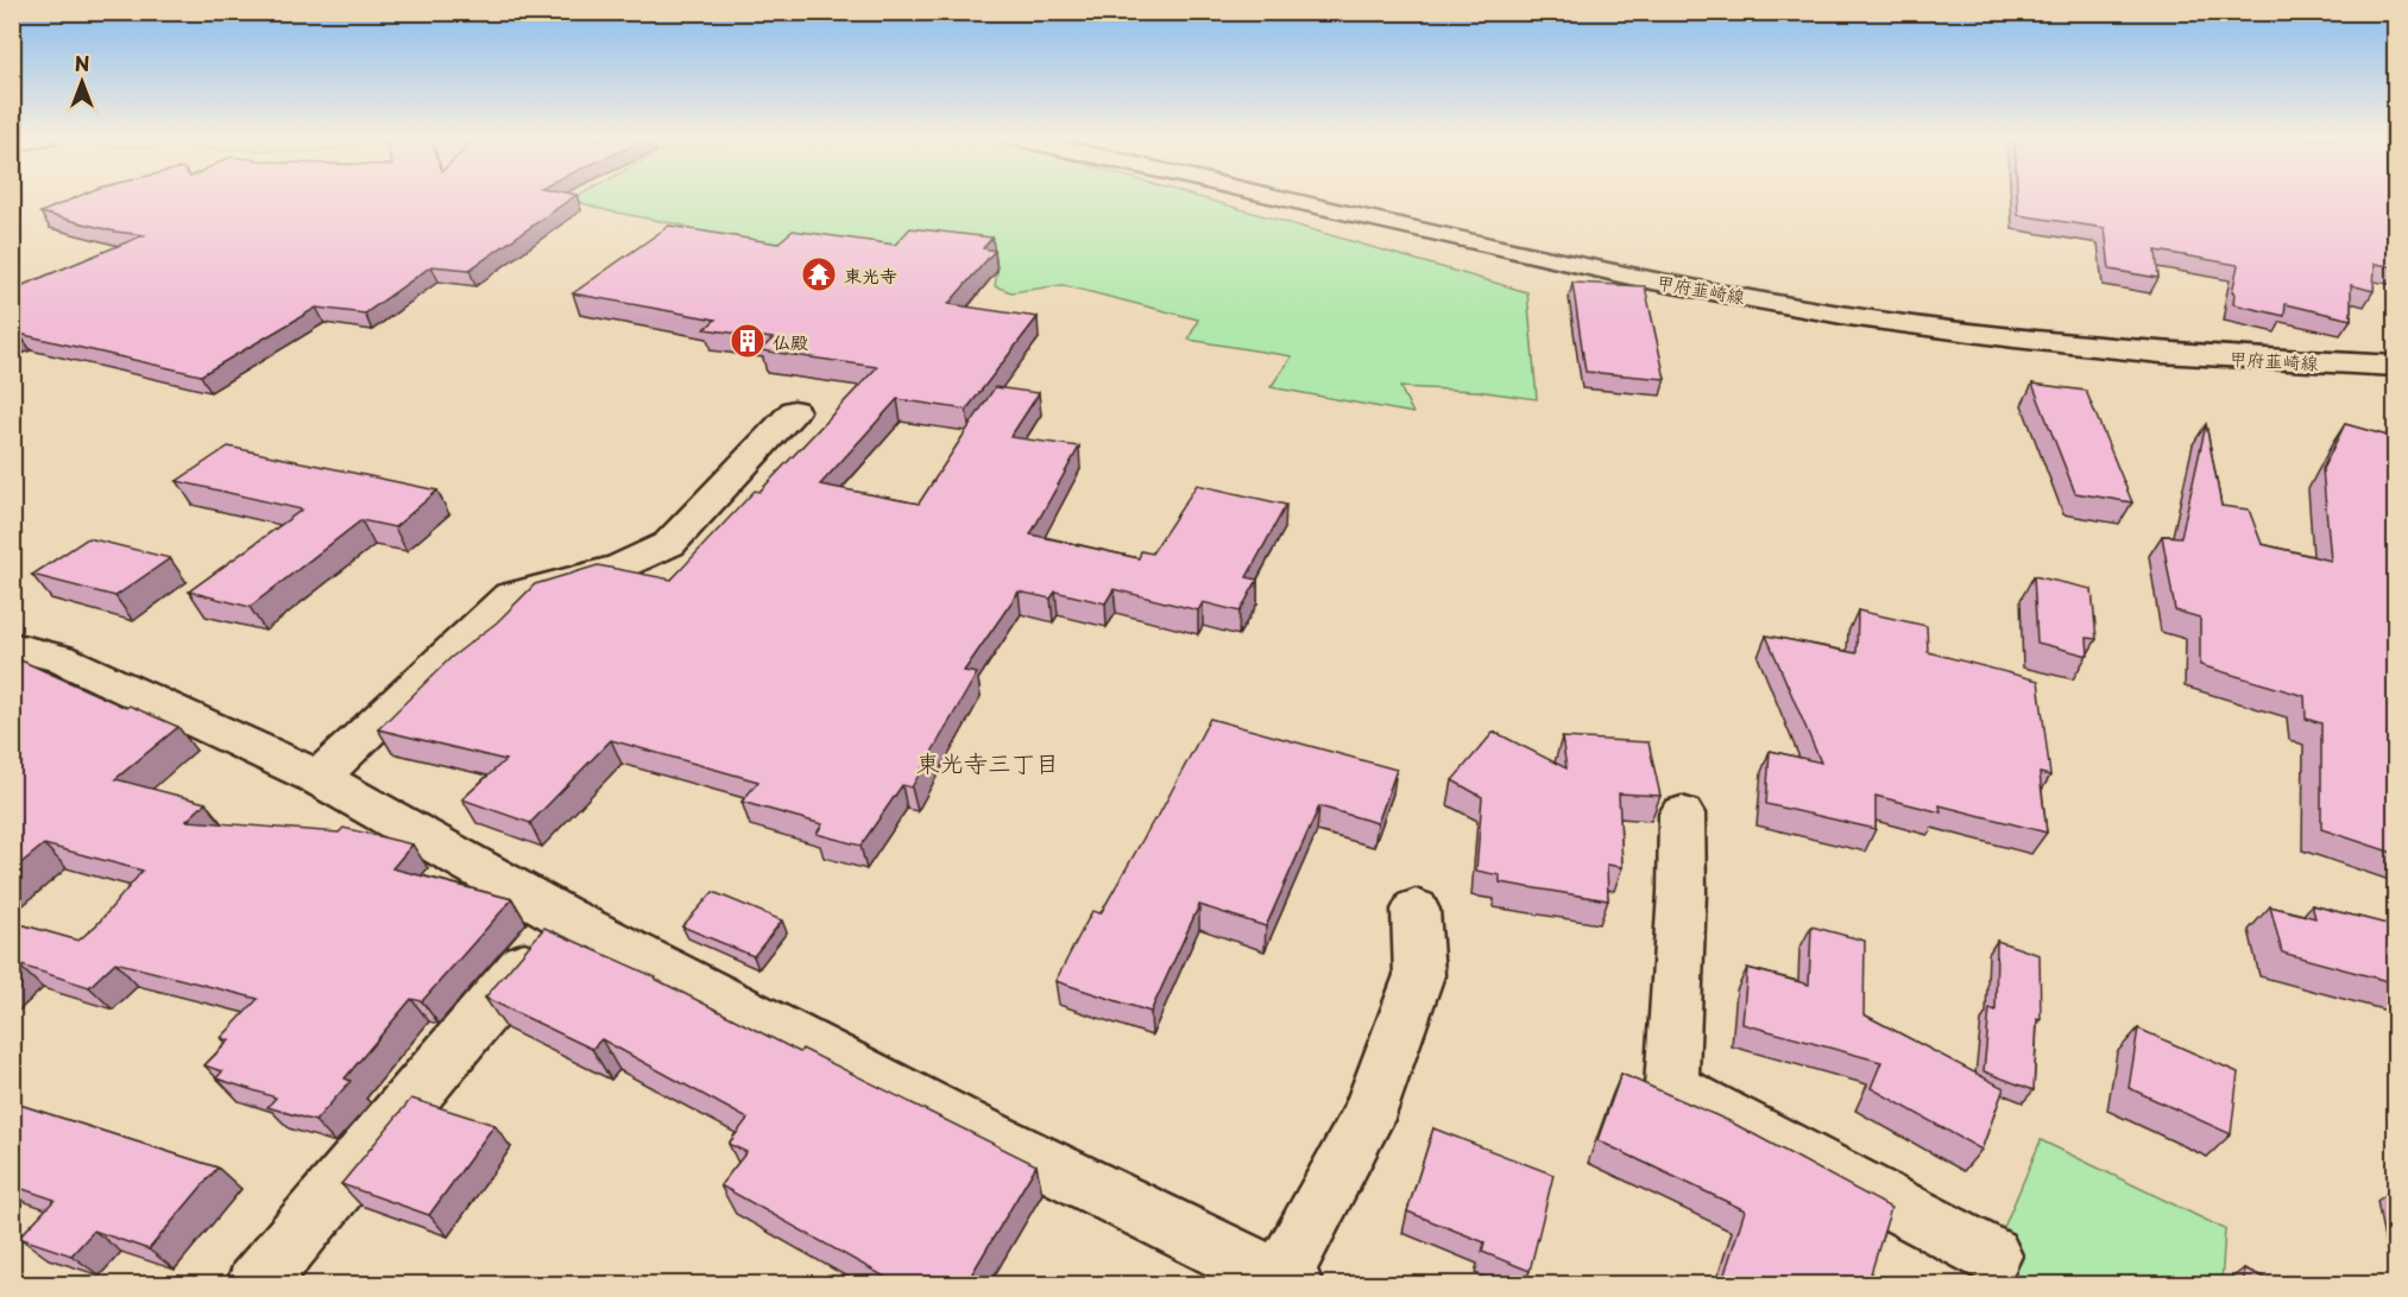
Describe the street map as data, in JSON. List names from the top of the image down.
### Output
{
  "streets": {
    "street": ["甲府韮崎線"]
  },
  "districts": ["東光寺三丁目"],
  "places": {
    "temple": ["東光寺"],
    "building": ["仏殿"]
  },
  "north": "top"
}
